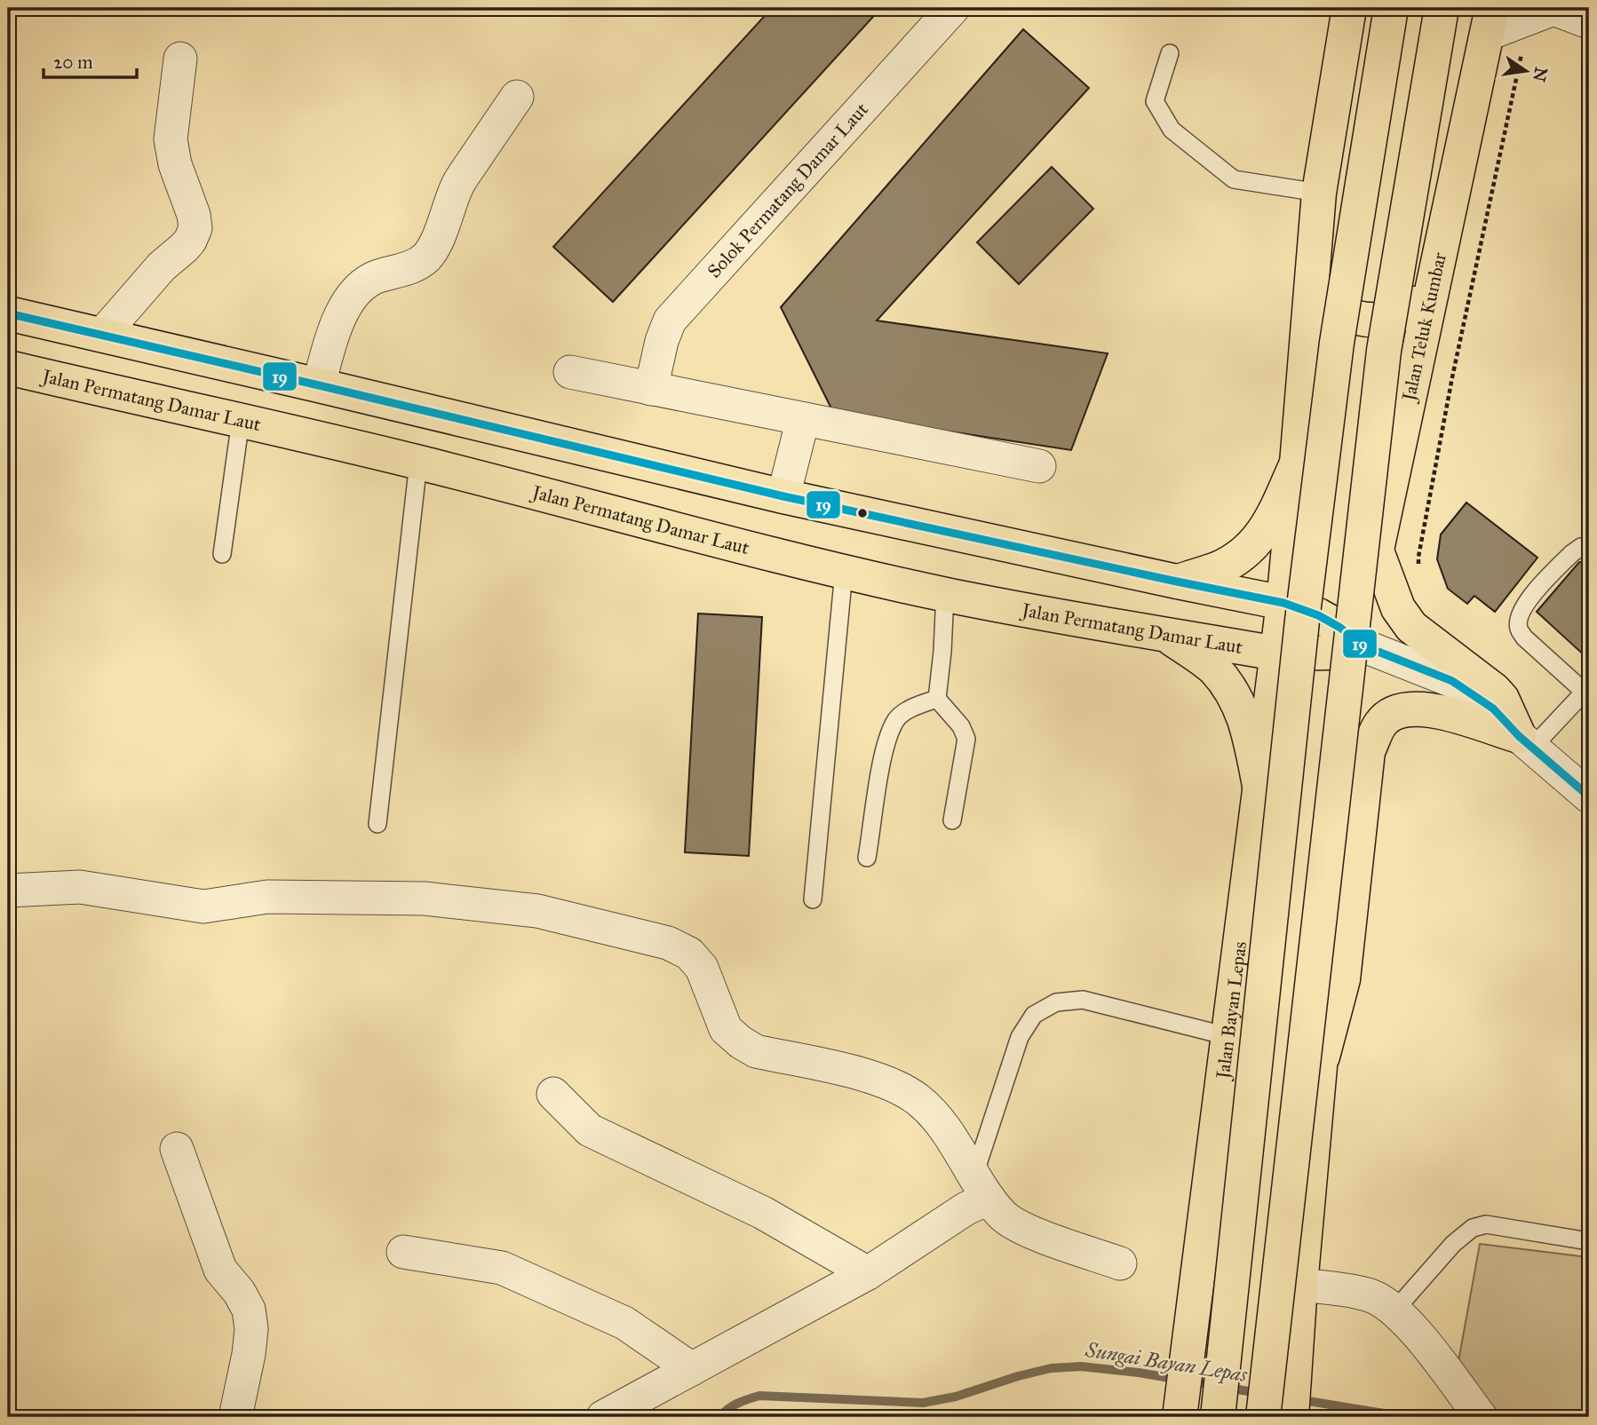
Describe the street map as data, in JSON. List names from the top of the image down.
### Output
{
  "streets": {
    "main road": ["Jalan Teluk Kumbar", "Jalan Permatang Damar Laut", "Jalan Bayan Lepas"],
    "street": ["Solok Permatang Damar Laut"]
  },
  "crossings": [
    ["Jalan Teluk Kumbar", "Jalan Permatang Damar Laut"],
    ["Jalan Permatang Damar Laut", "Jalan Bayan Lepas"]
  ],
  "water": ["Sungai Bayan Lepas"],
  "lines": ["transit line 19"],
  "scale_bar": "20 m",
  "north": "right"
}
